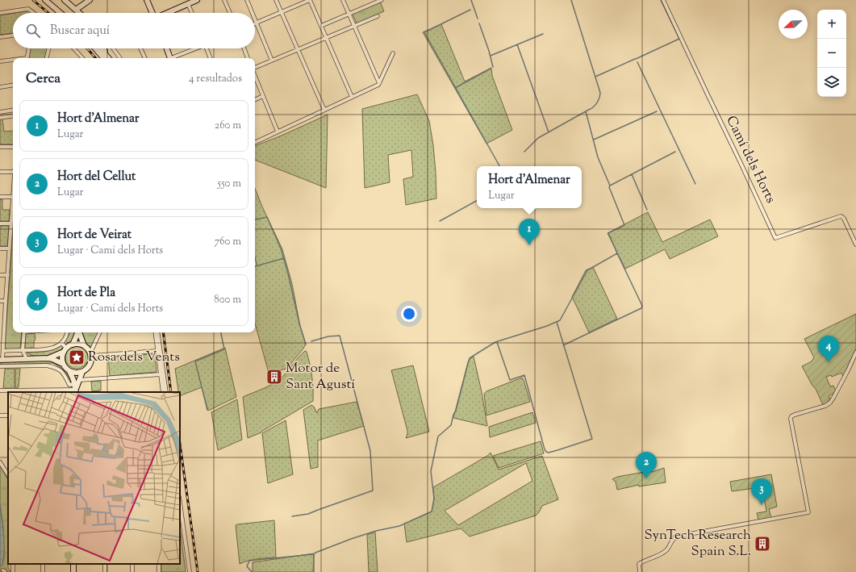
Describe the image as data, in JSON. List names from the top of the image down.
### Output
{
  "streets": {
    "street": ["Camí dels Horts"]
  },
  "places": {
    "place": ["Rosa dels Vents"],
    "building": ["Motor de Sant Agustí", "SynTech Research Spain S.L."]
  },
  "north": "bottom left",
  "page": {
    "map_buttons": ["+", "−"],
    "search": "Buscar aquí",
    "heading": ["Cerca", "4 resultados"],
    "list": [
      {
        "mark": "1",
        "name": "Hort d'Almenar",
        "note": "Lugar",
        "value": "260 m"
      },
      {
        "mark": "2",
        "name": "Hort del Cellut",
        "note": "Lugar",
        "value": "550 m"
      },
      {
        "mark": "3",
        "name": "Hort de Veirat",
        "note": "Lugar · Camí dels Horts",
        "value": "760 m"
      },
      {
        "mark": "4",
        "name": "Hort de Pla",
        "note": "Lugar · Camí dels Horts",
        "value": "800 m"
      }
    ],
    "popup": ["Hort d'Almenar", "Lugar"],
    "pins": [
      "1",
      "4",
      "2",
      "3"
    ]
  }
}
